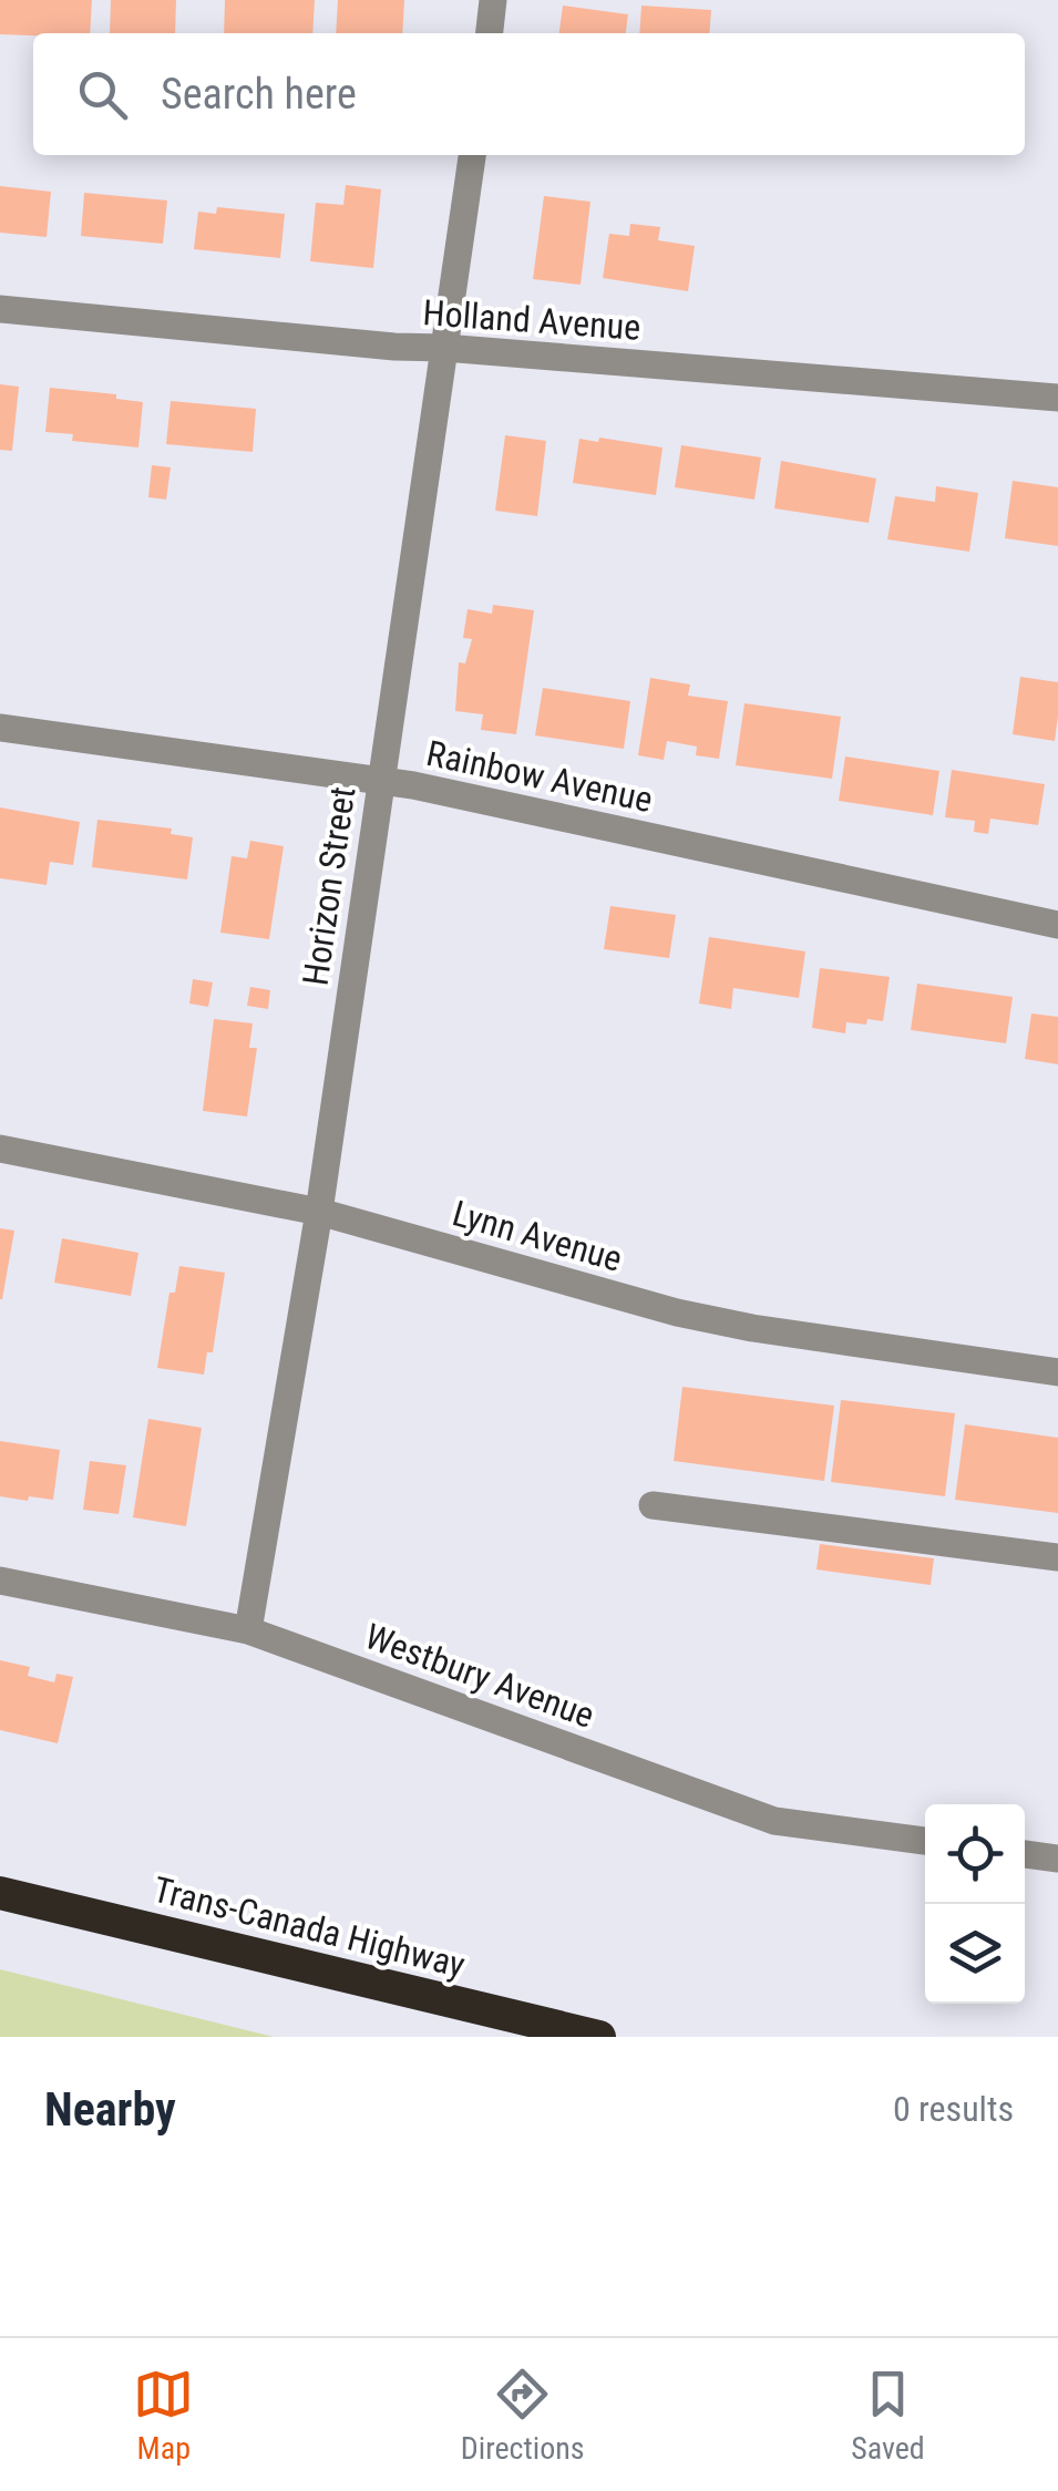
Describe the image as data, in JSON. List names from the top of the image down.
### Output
{
  "streets": {
    "highway": ["Trans-Canada Highway"],
    "street": [
      "Holland Avenue",
      "Rainbow Avenue",
      "Horizon Street",
      "Lynn Avenue",
      "Westbury Avenue"
    ]
  },
  "crossings": [
    ["Holland Avenue", "Horizon Street"],
    ["Rainbow Avenue", "Horizon Street"],
    ["Horizon Street", "Lynn Avenue"],
    ["Horizon Street", "Westbury Avenue"]
  ],
  "page": {
    "search": "Search here",
    "heading": ["Nearby", "0 results"],
    "nav": ["Map", "Directions", "Saved"]
  }
}
